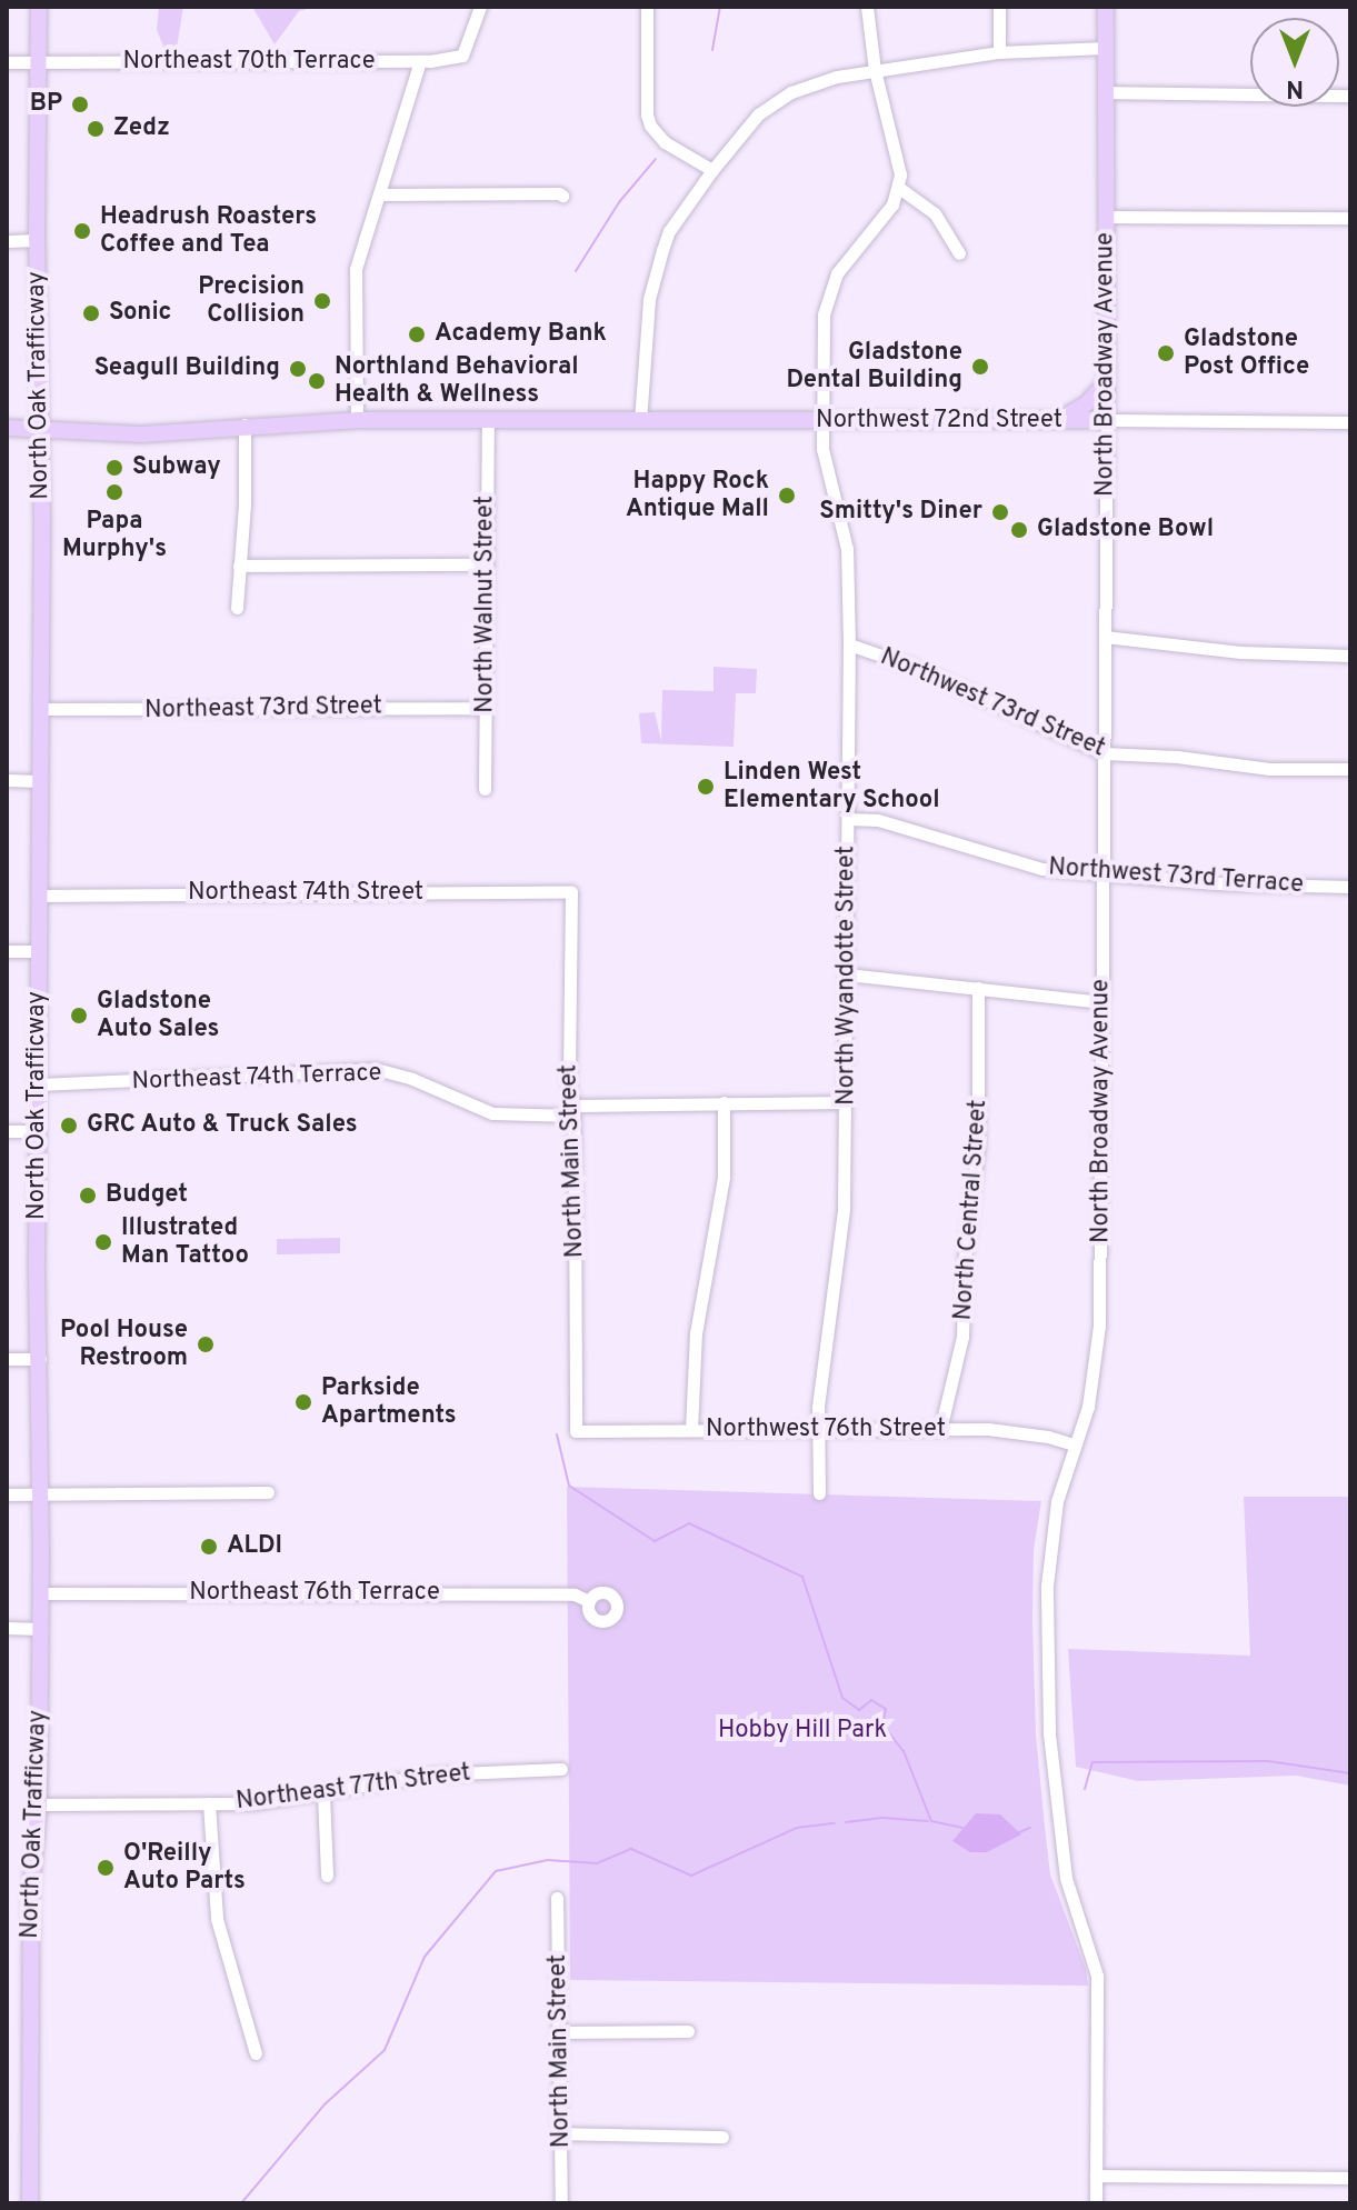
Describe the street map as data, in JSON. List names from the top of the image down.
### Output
{
  "streets": {
    "main road": ["North Broadway Avenue", "North Oak Trafficway", "Northwest 72nd Street"],
    "street": [
      "Northeast 70th Terrace",
      "North Walnut Street",
      "Northwest 73rd Street",
      "Northeast 73rd Street",
      "Northwest 73rd Terrace",
      "Northeast 74th Street",
      "North Wyandotte Street",
      "Northeast 74th Terrace",
      "North Main Street",
      "North Central Street",
      "Northwest 76th Street",
      "Northeast 76th Terrace",
      "Northeast 77th Street"
    ]
  },
  "crossings": [
    ["Northeast 70th Terrace", "North Oak Trafficway"],
    ["North Broadway Avenue", "Northwest 72nd Street"],
    ["North Broadway Avenue", "Northwest 73rd Street"],
    ["North Broadway Avenue", "Northwest 73rd Terrace"],
    ["North Broadway Avenue", "Northwest 76th Street"],
    ["North Oak Trafficway", "Northwest 72nd Street"],
    ["North Oak Trafficway", "Northeast 73rd Street"],
    ["North Oak Trafficway", "Northeast 74th Street"],
    ["North Oak Trafficway", "Northeast 74th Terrace"],
    ["North Oak Trafficway", "Northeast 76th Terrace"],
    ["North Oak Trafficway", "Northeast 77th Street"],
    ["Northwest 72nd Street", "North Walnut Street"],
    ["Northwest 72nd Street", "North Wyandotte Street"],
    ["North Walnut Street", "Northeast 73rd Street"],
    ["Northwest 73rd Street", "North Wyandotte Street"],
    ["Northwest 73rd Terrace", "North Wyandotte Street"],
    ["Northeast 74th Street", "North Main Street"],
    ["North Wyandotte Street", "Northeast 74th Terrace"],
    ["North Wyandotte Street", "Northwest 76th Street"],
    ["Northeast 74th Terrace", "North Main Street"],
    ["North Main Street", "Northwest 76th Street"],
    ["North Central Street", "Northwest 76th Street"]
  ],
  "parks": ["Hobby Hill Park"],
  "places": [
    "BP",
    "Zedz",
    "Headrush Roasters Coffee and Tea",
    "Precision Collision",
    "Sonic",
    "Academy Bank",
    "Gladstone Post Office",
    "Gladstone Dental Building",
    "Seagull Building",
    "Northland Behavioral Health & Wellness",
    "Subway",
    "Papa Murphy's",
    "Happy Rock Antique Mall",
    "Smitty's Diner",
    "Gladstone Bowl",
    "Linden West Elementary School",
    "Gladstone Auto Sales",
    "GRC Auto & Truck Sales",
    "Budget",
    "Illustrated Man Tattoo",
    "Pool House Restroom",
    "Parkside Apartments",
    "ALDI",
    "O'Reilly Auto Parts"
  ],
  "north": "bottom"
}
